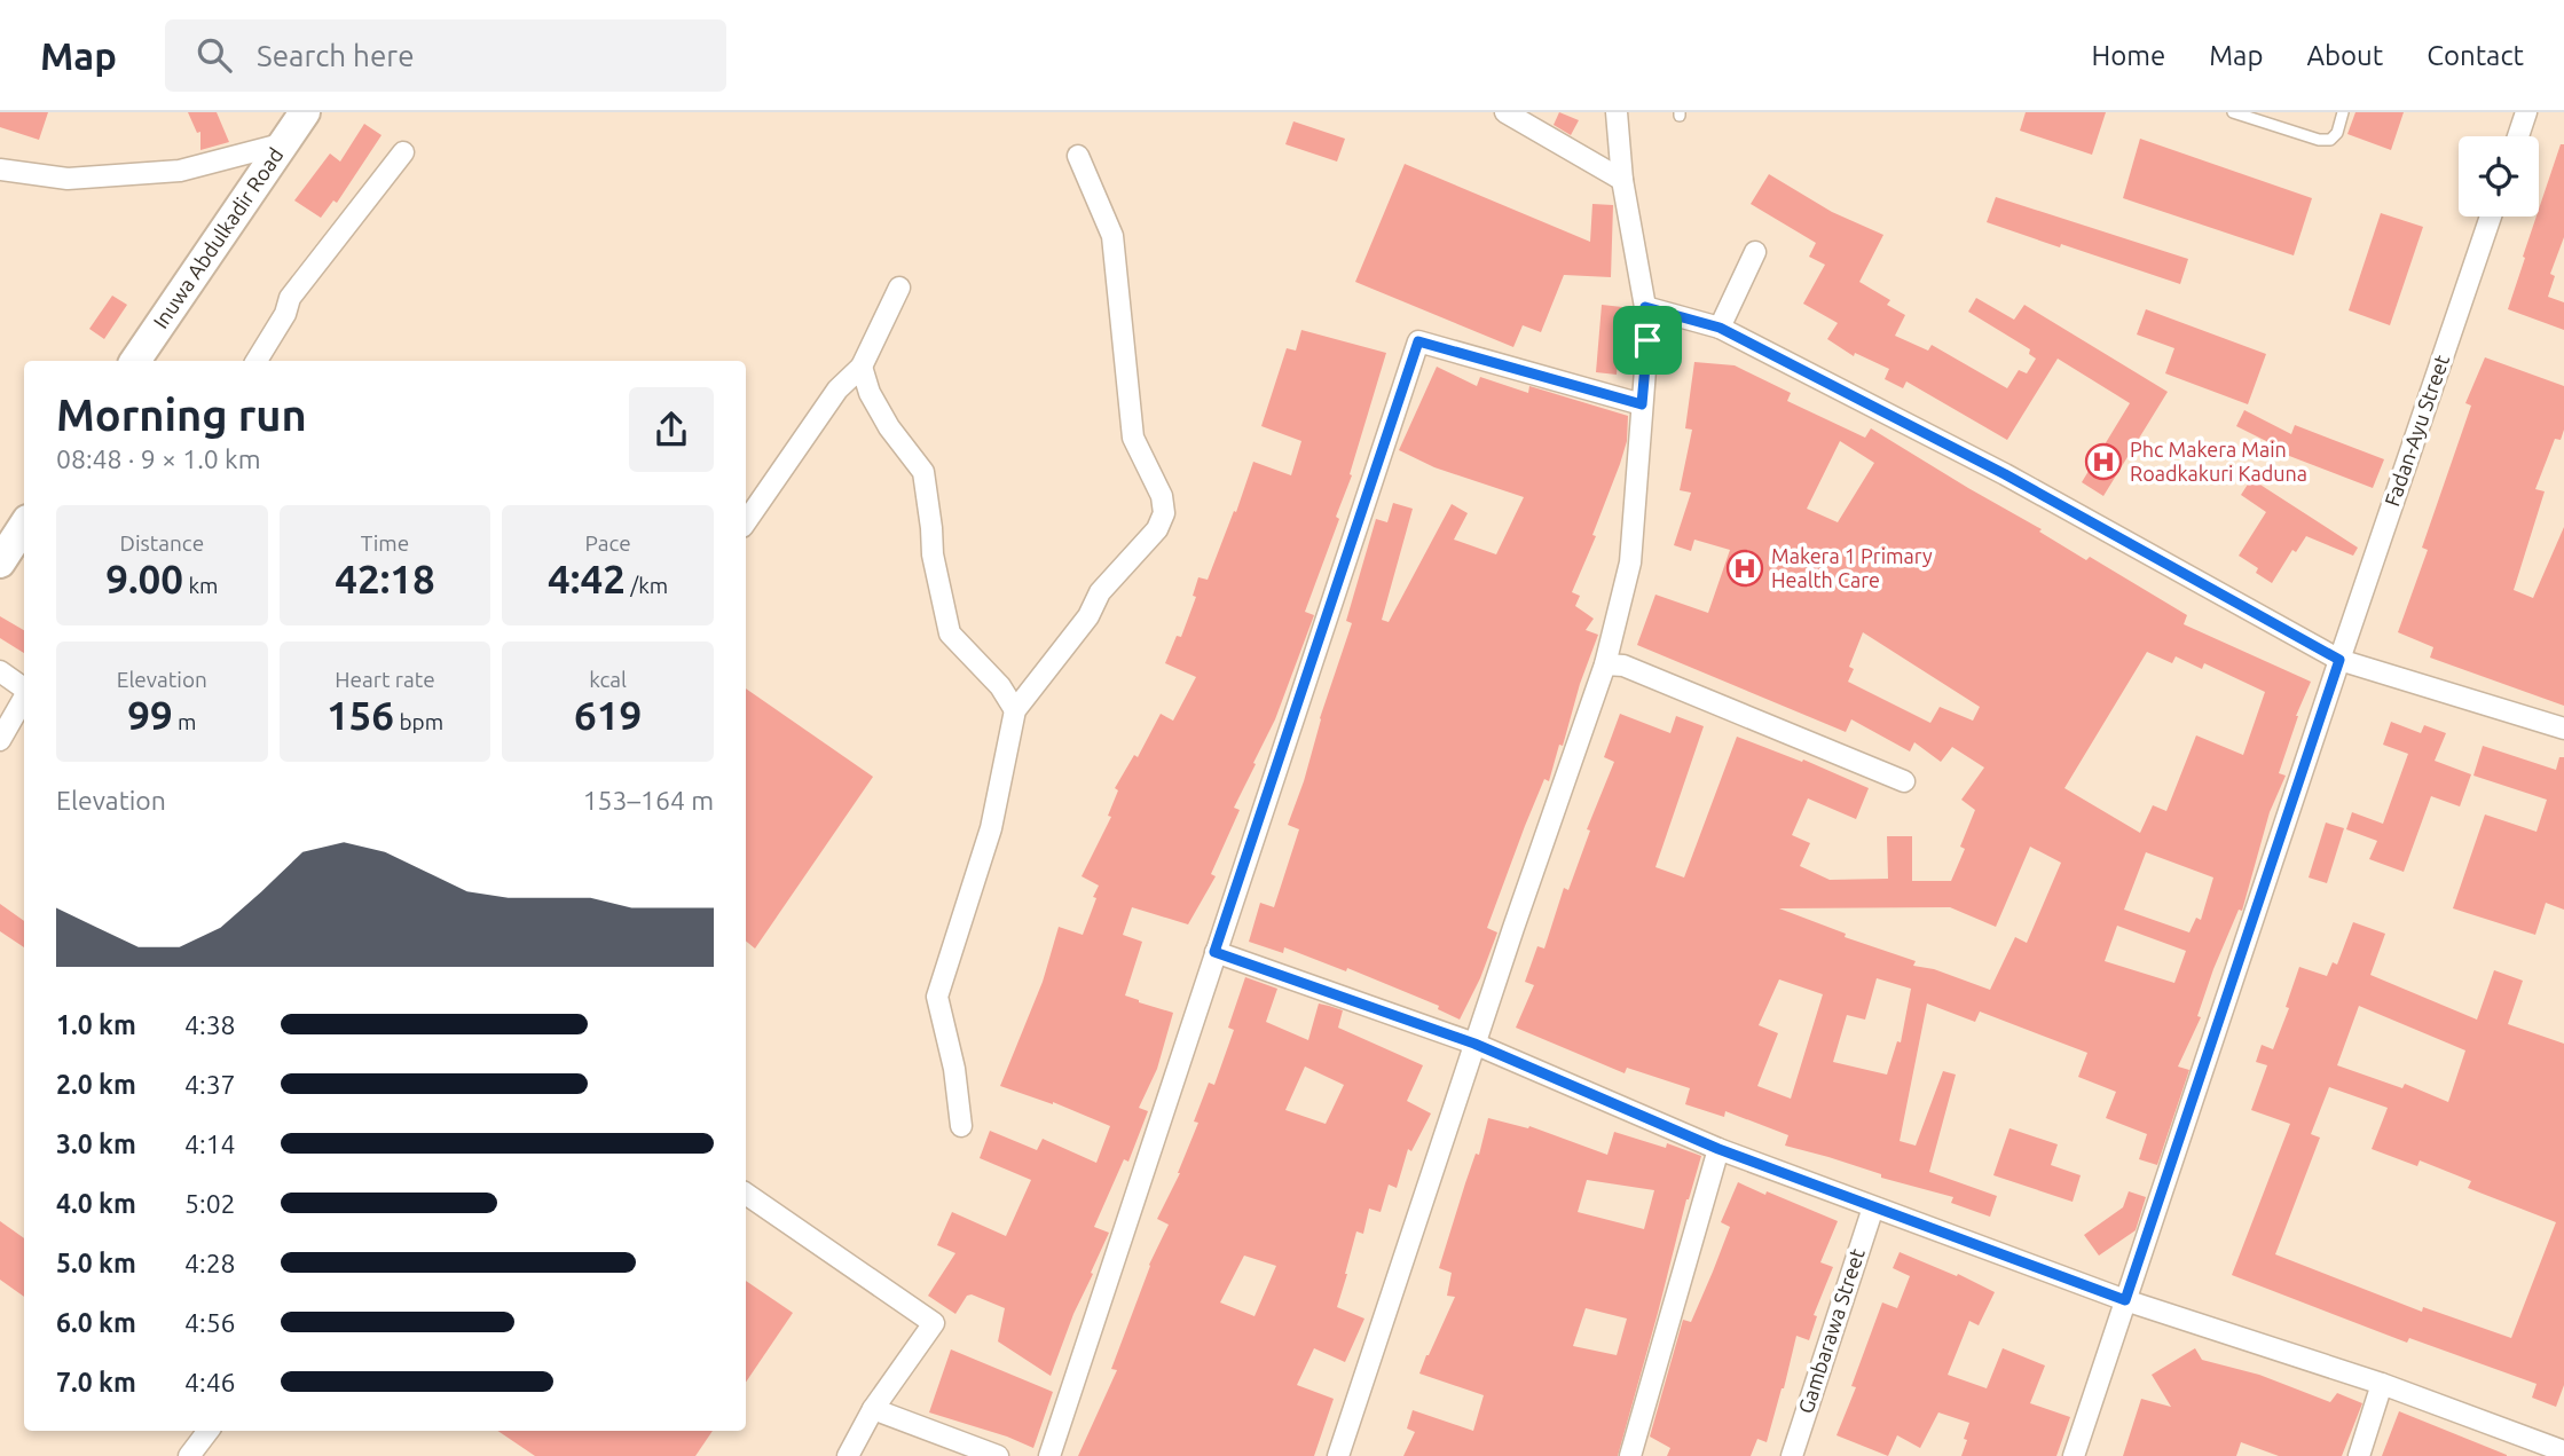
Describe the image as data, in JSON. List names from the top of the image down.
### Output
{
  "streets": {
    "main road": ["Inuwa Abdulkadir Road"],
    "street": ["Fadan-Ayu Street", "Gambarawa Street"]
  },
  "places": {
    "hospital": ["Phc Makera Main Roadkakuri Kaduna", "Makera 1 Primary Health Care"]
  },
  "page": {
    "header": "Map",
    "search": "Search here",
    "nav": [
      "Home",
      "Map",
      "About",
      "Contact"
    ],
    "heading": ["Morning run", "08:48 · 9 × 1.0 km"],
    "stats": [
      ["Distance", "9.00 km"],
      ["Time", "42:18"],
      ["Pace", "4:42 /km"],
      ["Elevation", "99 m"],
      ["Heart rate", "156 bpm"],
      ["kcal", "619"]
    ],
    "chart": ["Elevation", "153–164 m"],
    "list": [
      {
        "name": "1.0 km",
        "note": "4:38"
      },
      {
        "name": "2.0 km",
        "note": "4:37"
      },
      {
        "name": "3.0 km",
        "note": "4:14"
      },
      {
        "name": "4.0 km",
        "note": "5:02"
      },
      {
        "name": "5.0 km",
        "note": "4:28"
      },
      {
        "name": "6.0 km",
        "note": "4:56"
      },
      {
        "name": "7.0 km",
        "note": "4:46"
      }
    ]
  }
}
